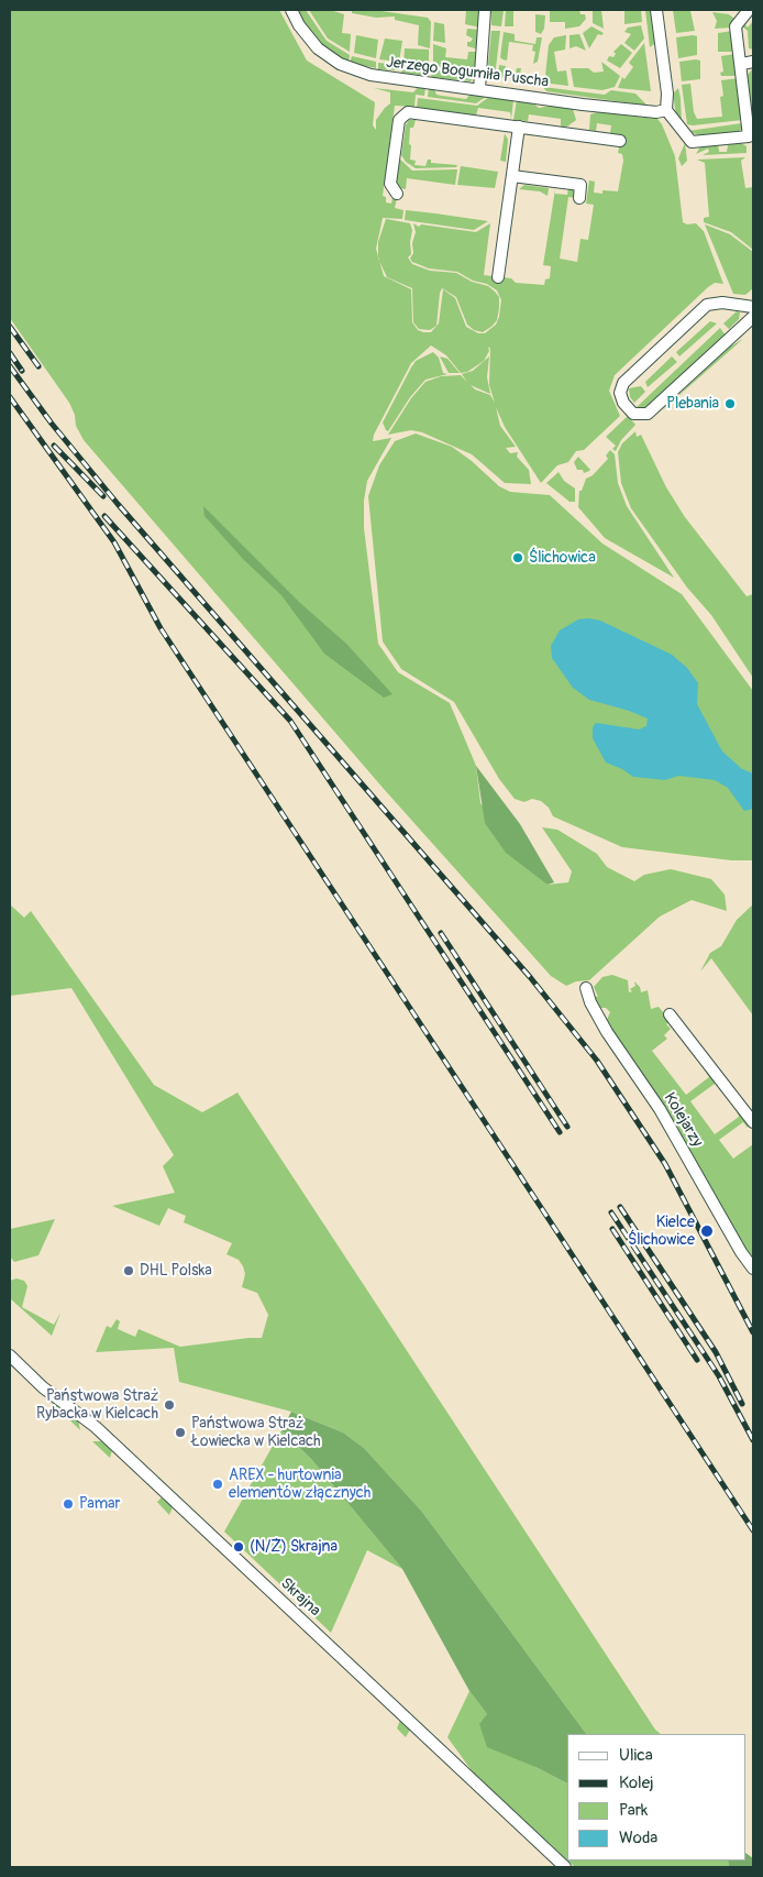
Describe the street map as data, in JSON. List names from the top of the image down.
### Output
{
  "streets": {
    "street": ["Jerzego Bogumiła Puscha", "Kolejarzy", "Skrajna"]
  },
  "places": [
    "Plebania",
    "Ślichowica",
    "Kielce Ślichowice",
    "DHL Polska",
    "Państwowa Straż Rybacka w Kielcach",
    "Państwowa Straż Łowiecka w Kielcach",
    "AREX - hurtownia elementów złącznych",
    "Pamar",
    "(N/Ż) Skrajna"
  ],
  "legend": [
    "Ulica",
    "Kolej",
    "Park",
    "Woda"
  ]
}
